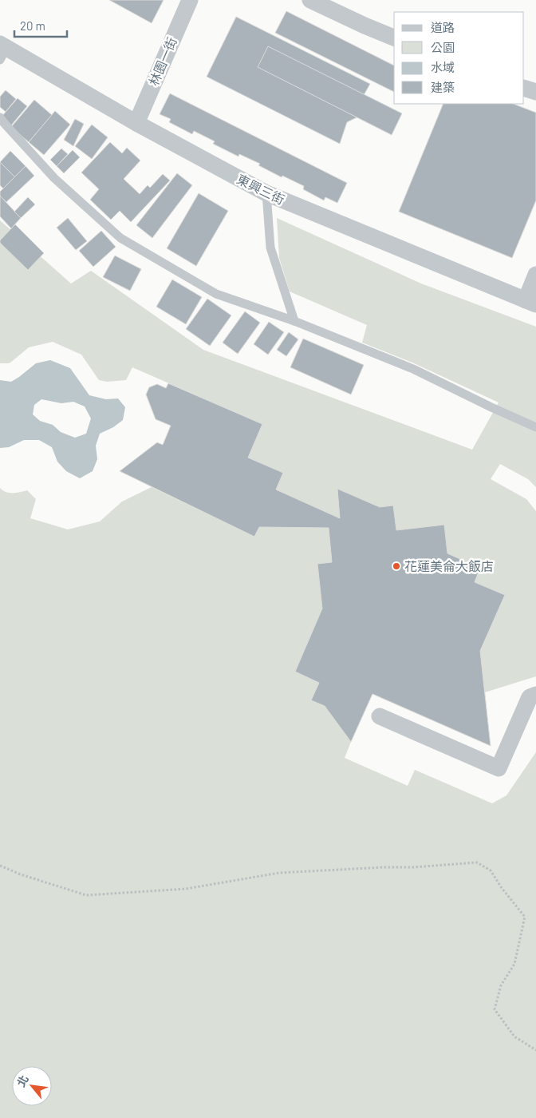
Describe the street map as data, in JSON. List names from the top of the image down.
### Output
{
  "streets": {
    "street": ["林園一街", "東興三街"]
  },
  "crossings": [
    ["林園一街", "東興三街"]
  ],
  "places": ["花蓮美侖大飯店"],
  "legend": [
    "道路",
    "公園",
    "水域",
    "建築"
  ],
  "scale_bar": "20 m",
  "north": "top left"
}
